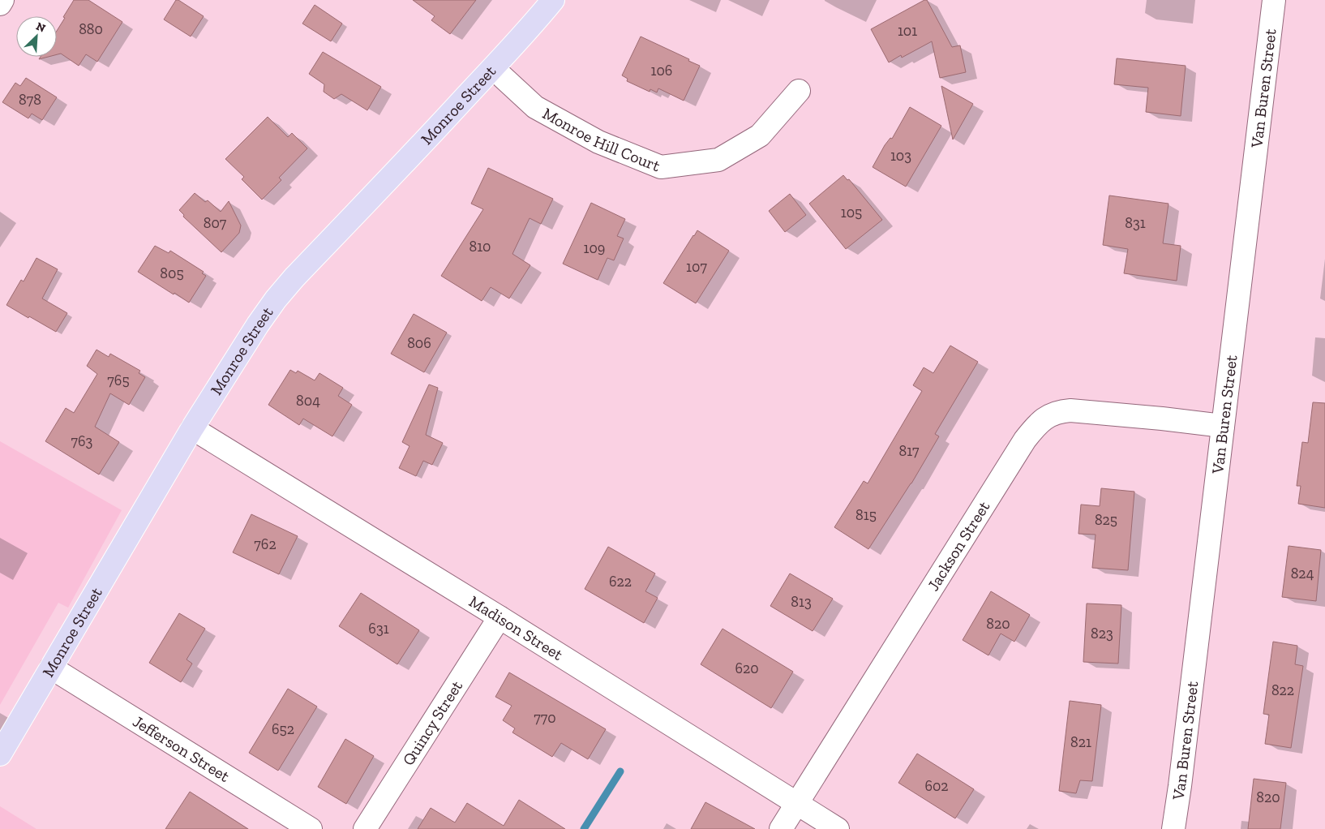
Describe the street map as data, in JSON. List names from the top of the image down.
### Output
{
  "streets": {
    "main road": ["Monroe Street"],
    "street": [
      "Van Buren Street",
      "Monroe Hill Court",
      "Jackson Street",
      "Madison Street",
      "Quincy Street",
      "Jefferson Street"
    ]
  },
  "crossings": [
    ["Van Buren Street", "Jackson Street"],
    ["Monroe Street", "Monroe Hill Court"],
    ["Monroe Street", "Madison Street"],
    ["Monroe Street", "Jefferson Street"],
    ["Jackson Street", "Madison Street"],
    ["Madison Street", "Quincy Street"]
  ],
  "house_numbers": [
    "880",
    "101",
    "106",
    "878",
    "103",
    "105",
    "807",
    "831",
    "810",
    "109",
    "107",
    "805",
    "806",
    "765",
    "804",
    "763",
    "817",
    "815",
    "825",
    "762",
    "824",
    "622",
    "813",
    "820",
    "631",
    "823",
    "620",
    "822",
    "770",
    "652",
    "821",
    "602",
    "820"
  ],
  "north": "top right"
}
